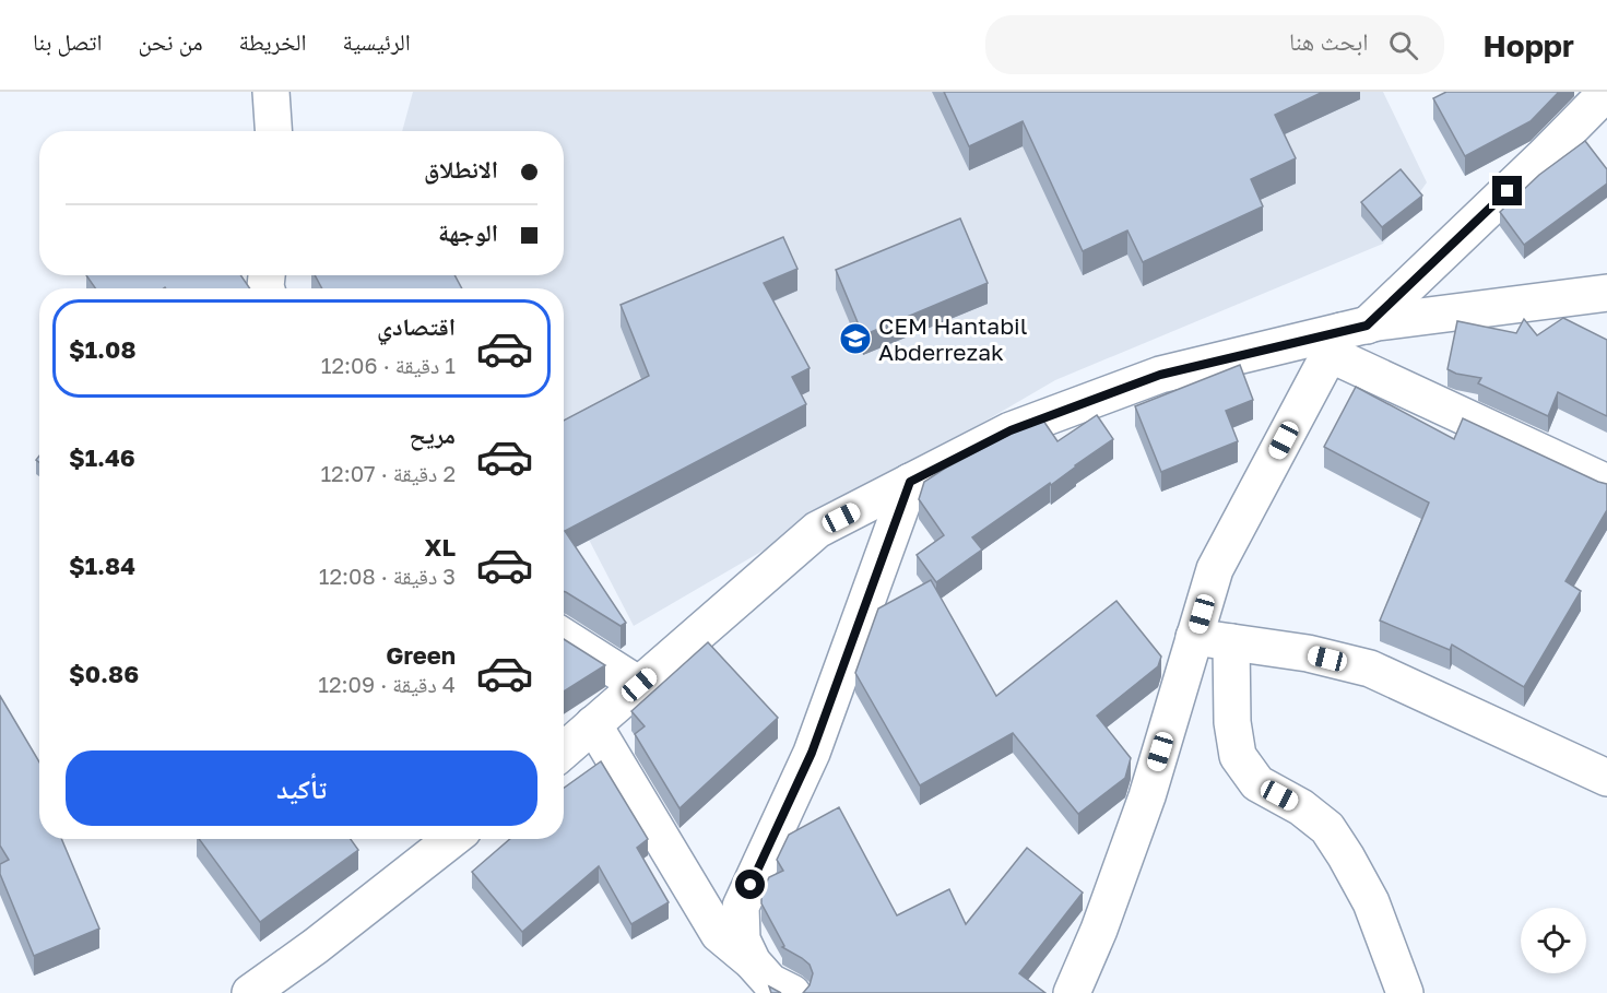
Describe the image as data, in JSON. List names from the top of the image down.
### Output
{
  "places": {
    "school or university": ["CEM Hantabil Abderrezak"]
  },
  "page": {
    "header": "Hoppr",
    "search": "ابحث هنا",
    "nav": [
      "الرئيسية",
      "الخريطة",
      "من نحن",
      "اتصل بنا"
    ],
    "banner": ["الانطلاق", "الوجهة"],
    "list": [
      {
        "name": "اقتصادي",
        "note": "1 دقيقة · 12:06",
        "value": "$1.08"
      },
      {
        "name": "مريح",
        "note": "2 دقيقة · 12:07",
        "value": "$1.46"
      },
      {
        "name": "XL",
        "note": "3 دقيقة · 12:08",
        "value": "$1.84"
      },
      {
        "name": "Green",
        "note": "4 دقيقة · 12:09",
        "value": "$0.86"
      }
    ],
    "buttons": "تأكيد"
  }
}
